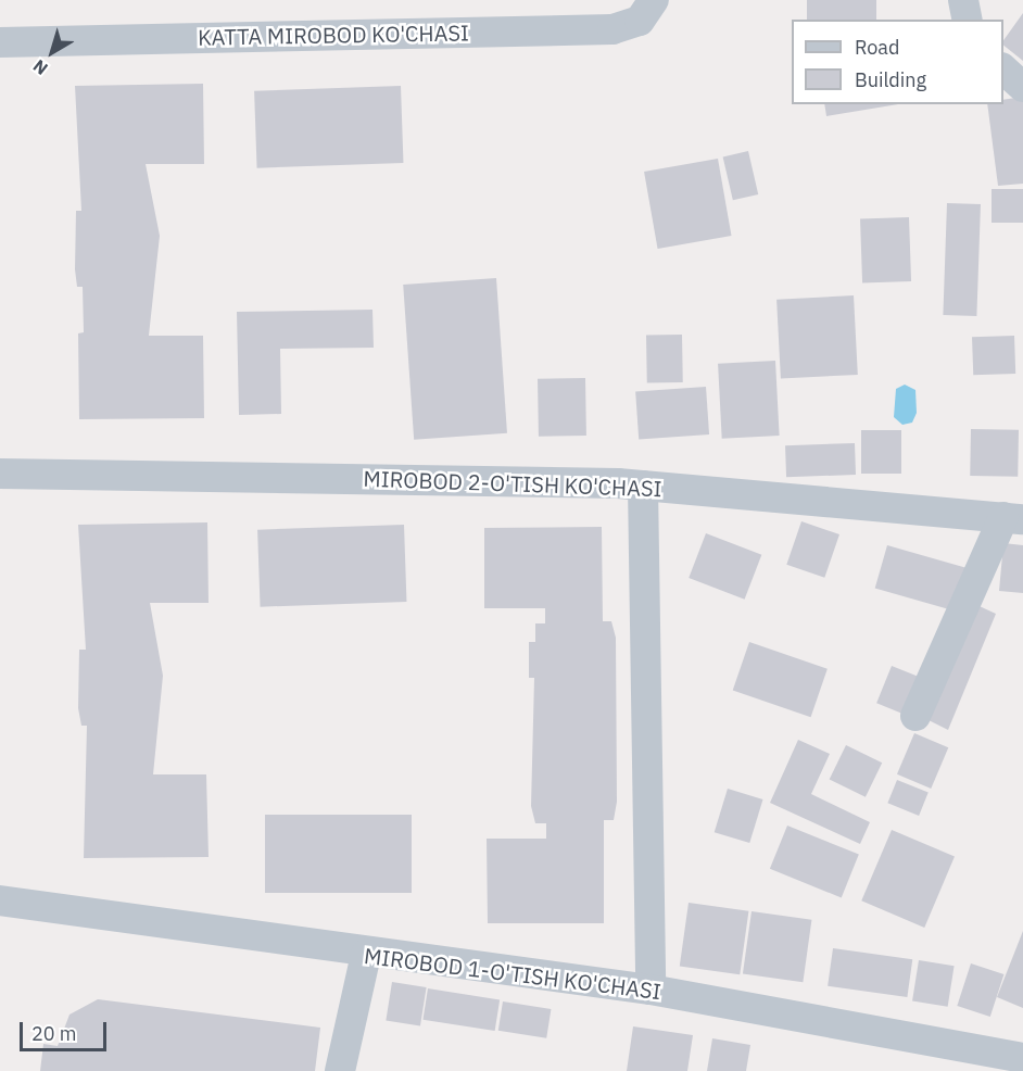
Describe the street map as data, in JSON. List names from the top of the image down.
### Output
{
  "streets": {
    "street": ["KATTA MIROBOD KO'CHASI", "MIROBOD 2-O'TISH KO'CHASI", "MIROBOD 1-O'TISH KO'CHASI"]
  },
  "legend": ["Road", "Building"],
  "scale_bar": "20 m",
  "north": "bottom left"
}
